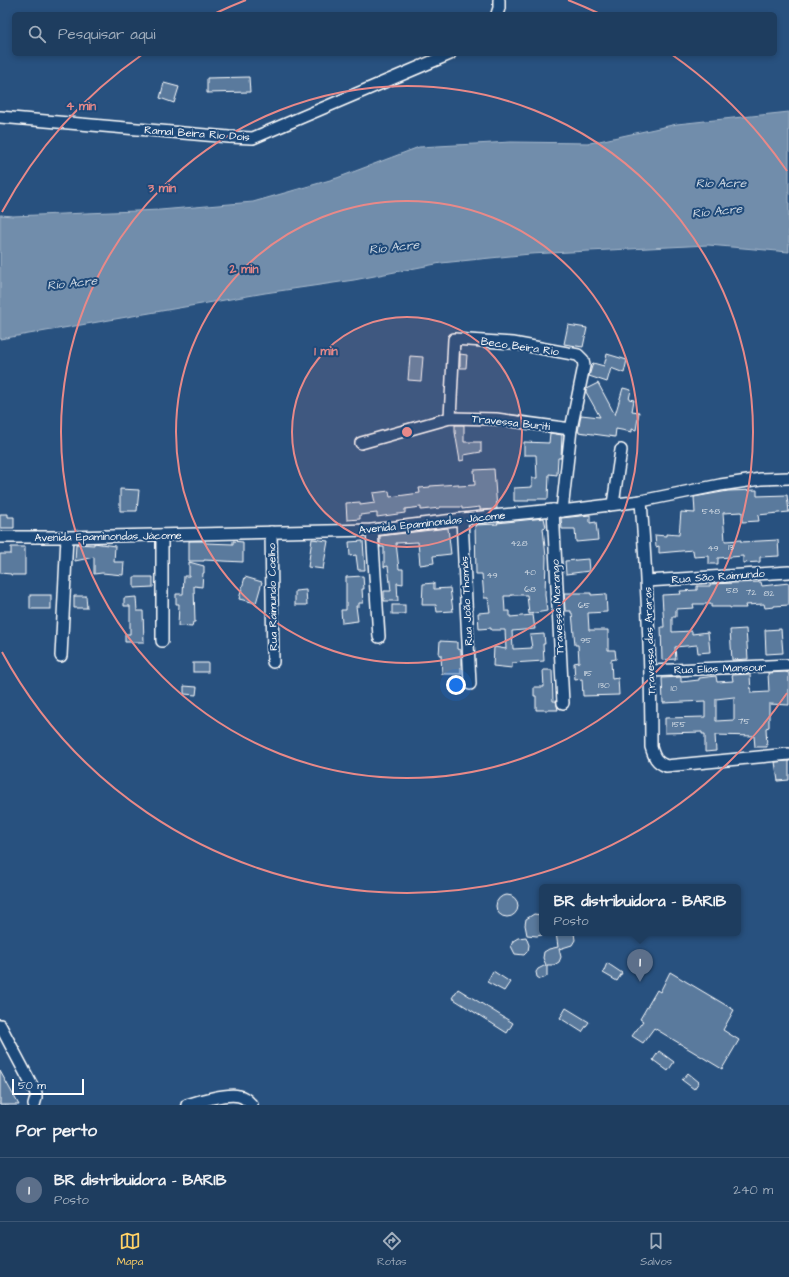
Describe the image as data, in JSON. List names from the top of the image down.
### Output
{
  "streets": {
    "street": [
      "Ramal Beira Rio Dois",
      "Beco Beira Rio",
      "Travessa Buriti",
      "Avenida Epaminondas Jácome",
      "Rua São Raimundo",
      "Rua Raimundo Coelho",
      "Rua João Thomás",
      "Travessa Morango",
      "Travessa das Araras",
      "Rua Elias Mansour"
    ]
  },
  "crossings": [
    ["Beco Beira Rio", "Travessa Buriti"],
    ["Beco Beira Rio", "Travessa Morango"],
    ["Travessa Buriti", "Travessa Morango"],
    ["Avenida Epaminondas Jácome", "Rua Raimundo Coelho"],
    ["Avenida Epaminondas Jácome", "Rua João Thomás"],
    ["Avenida Epaminondas Jácome", "Travessa Morango"],
    ["Avenida Epaminondas Jácome", "Travessa das Araras"],
    ["Rua São Raimundo", "Travessa das Araras"],
    ["Travessa das Araras", "Rua Elias Mansour"]
  ],
  "water": ["Rio Acre", "Río Acre"],
  "house_numbers": [
    "548",
    "428",
    "13",
    "49",
    "40",
    "49",
    "68",
    "58",
    "72",
    "82",
    "65",
    "95",
    "115",
    "130",
    "10",
    "75",
    "155"
  ],
  "scale_bar": "50 m",
  "page": {
    "search": "Pesquisar aqui",
    "popup": ["BR distribuidora - BARIB", "Posto"],
    "pins": "1",
    "scale": "50 m",
    "heading": "Por perto",
    "list": [
      {
        "mark": "1",
        "name": "BR distribuidora - BARIB",
        "note": "Posto",
        "value": "240 m"
      }
    ],
    "nav": ["Mapa", "Rotas", "Salvos"]
  },
  "rings": [
    "4 min",
    "3 min",
    "2 min",
    "1 min"
  ]
}
